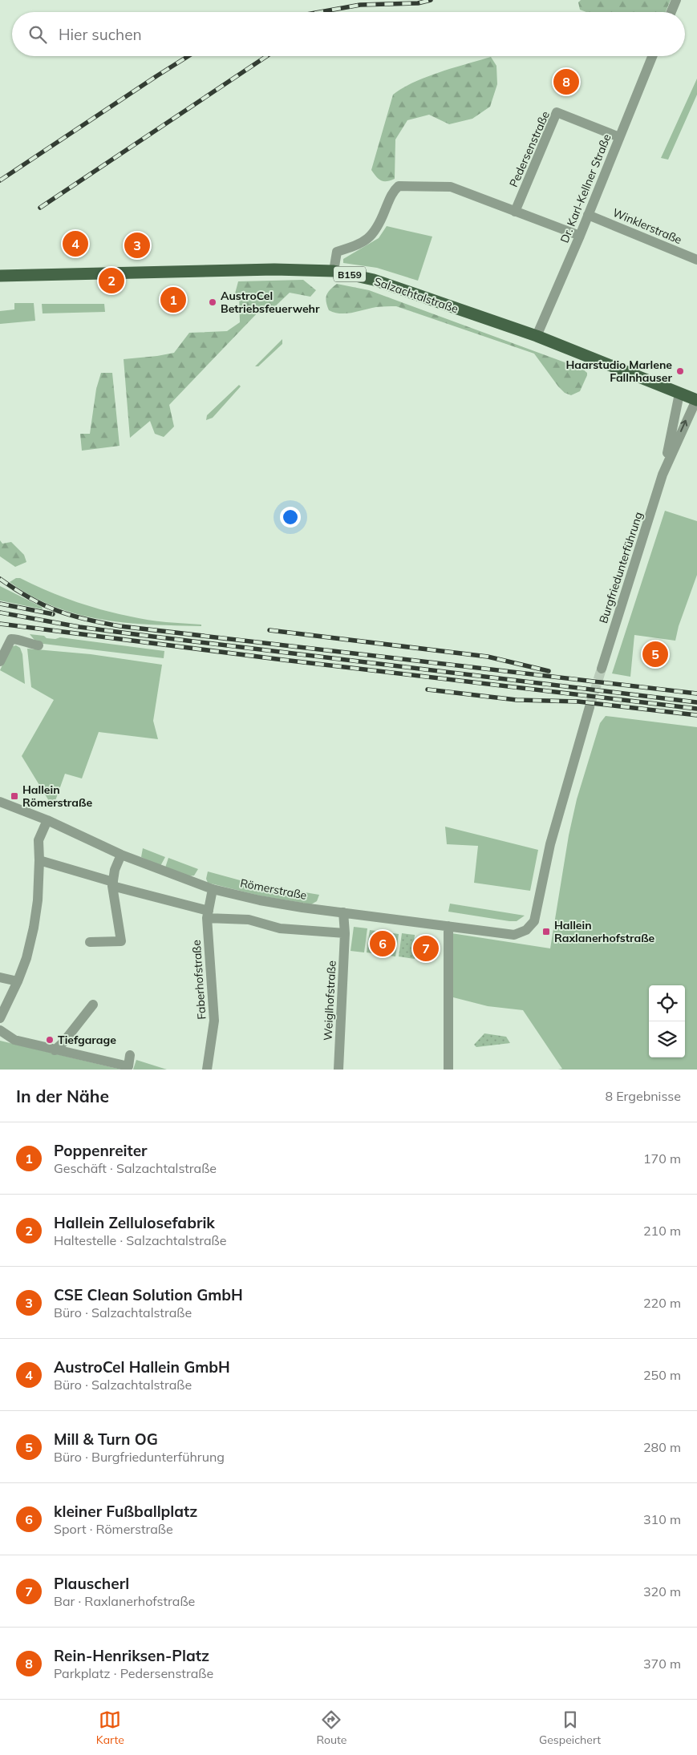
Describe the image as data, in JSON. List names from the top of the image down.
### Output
{
  "streets": {
    "main road": ["B159", "Salzachtalstraße"],
    "street": [
      "Pedersenstraße",
      "Dr. Karl-Kellner Straße",
      "Winklerstraße",
      "Burgfriedunterführung",
      "Römerstraße",
      "Faberhofstraße",
      "Weiglhofstraße"
    ]
  },
  "crossings": [
    ["Pedersenstraße", "Dr. Karl-Kellner Straße"],
    ["Dr. Karl-Kellner Straße", "Winklerstraße"],
    ["Dr. Karl-Kellner Straße", "Salzachtalstraße"],
    ["Salzachtalstraße", "Burgfriedunterführung"],
    ["Römerstraße", "Faberhofstraße"],
    ["Römerstraße", "Weiglhofstraße"]
  ],
  "places": {
    "other": ["AustroCel Betriebsfeuerwehr", "Haarstudio Marlene Fallnhauser", "Tiefgarage"],
    "transit": ["Hallein Römerstraße", "Hallein Raxlanerhofstraße"]
  },
  "page": {
    "search": "Hier suchen",
    "pins": [
      "8",
      "4",
      "3",
      "2",
      "1",
      "5",
      "6",
      "7"
    ],
    "heading": ["In der Nähe", "8 Ergebnisse"],
    "list": [
      {
        "mark": "1",
        "name": "Poppenreiter",
        "note": "Geschäft · Salzachtalstraße",
        "value": "170 m"
      },
      {
        "mark": "2",
        "name": "Hallein Zellulosefabrik",
        "note": "Haltestelle · Salzachtalstraße",
        "value": "210 m"
      },
      {
        "mark": "3",
        "name": "CSE Clean Solution GmbH",
        "note": "Büro · Salzachtalstraße",
        "value": "220 m"
      },
      {
        "mark": "4",
        "name": "AustroCel Hallein GmbH",
        "note": "Büro · Salzachtalstraße",
        "value": "250 m"
      },
      {
        "mark": "5",
        "name": "Mill & Turn OG",
        "note": "Büro · Burgfriedunterführung",
        "value": "280 m"
      },
      {
        "mark": "6",
        "name": "kleiner Fußballplatz",
        "note": "Sport · Römerstraße",
        "value": "310 m"
      },
      {
        "mark": "7",
        "name": "Plauscherl",
        "note": "Bar · Raxlanerhofstraße",
        "value": "320 m"
      },
      {
        "mark": "8",
        "name": "Rein-Henriksen-Platz",
        "note": "Parkplatz · Pedersenstraße",
        "value": "370 m"
      }
    ],
    "nav": ["Karte", "Route", "Gespeichert"]
  }
}
